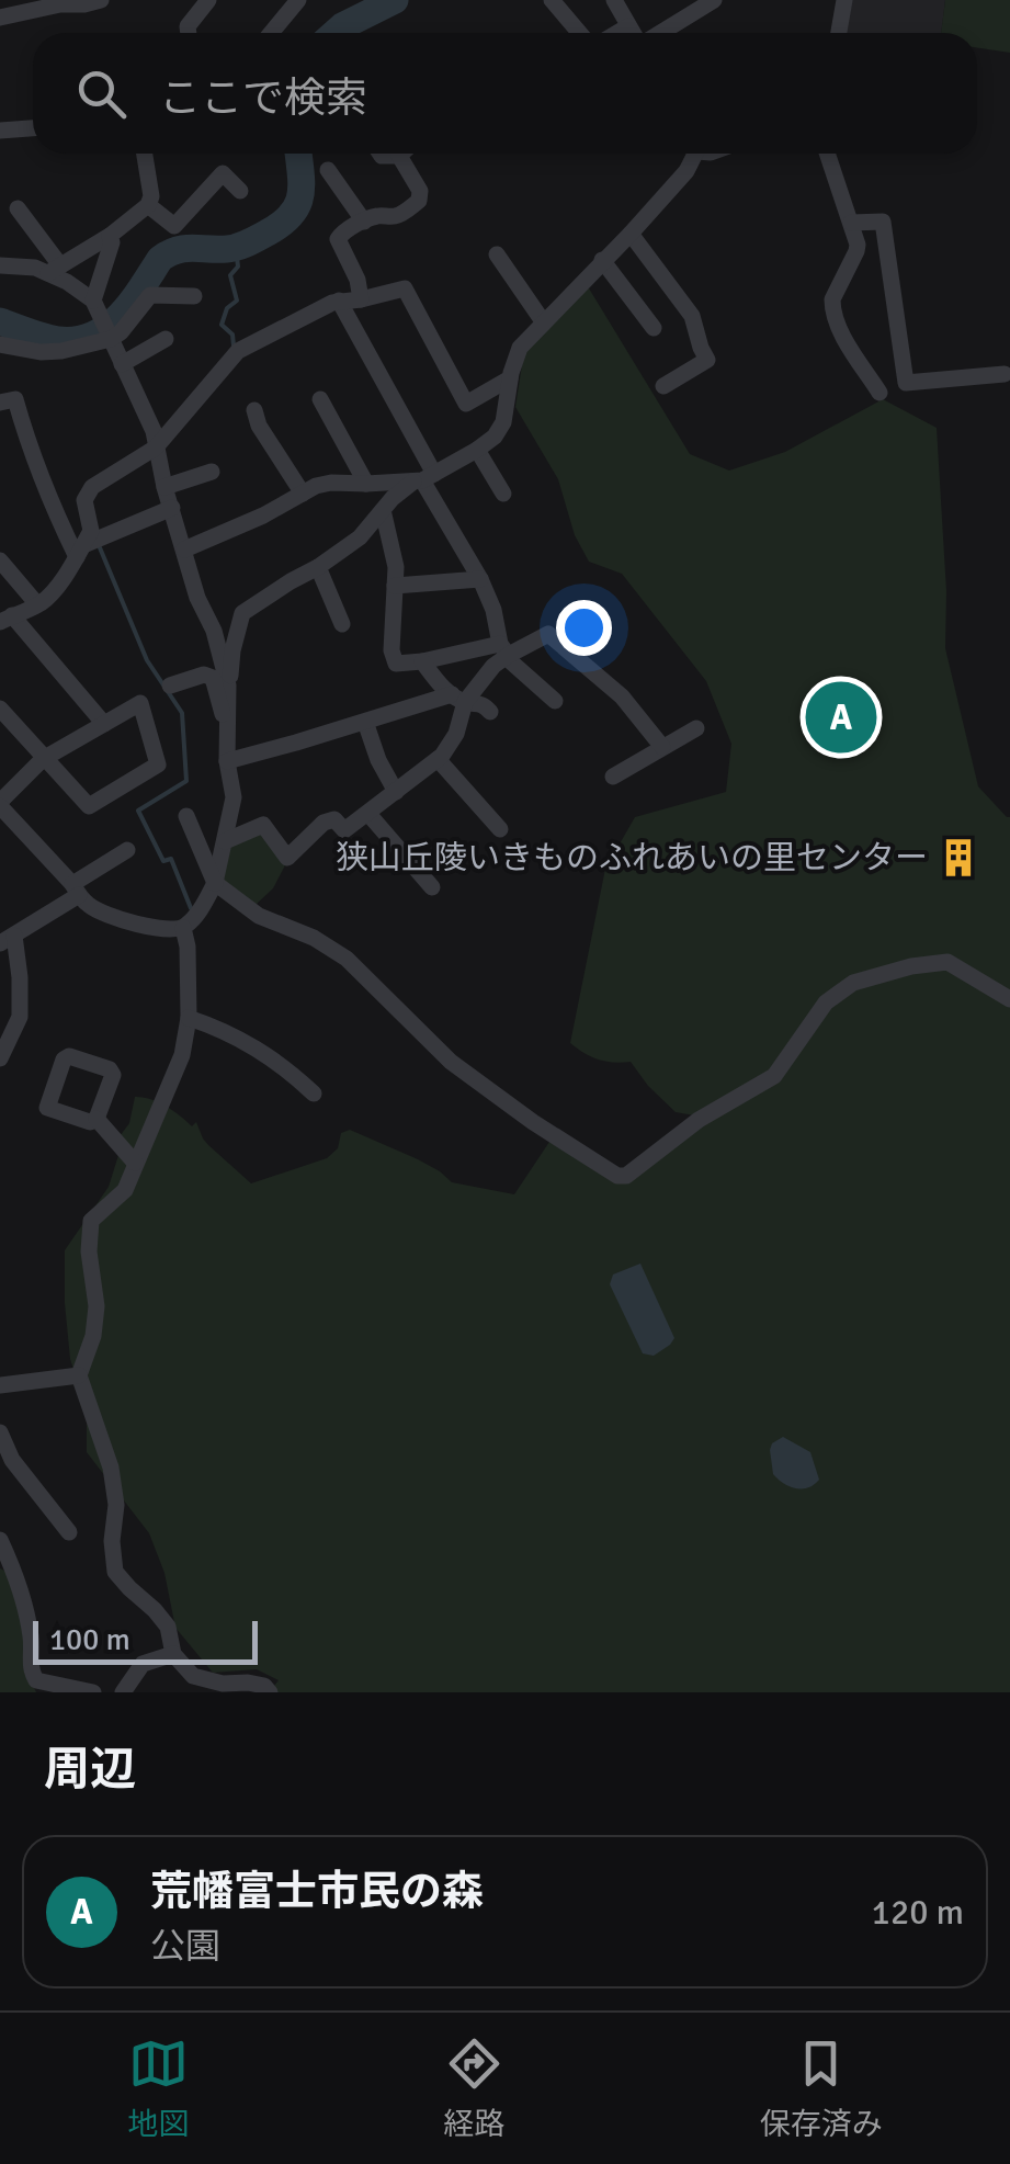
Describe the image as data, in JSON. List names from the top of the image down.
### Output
{
  "places": {
    "building": ["狭山丘陵いきものふれあいの里センター"]
  },
  "scale_bar": "100 m",
  "page": {
    "search": "ここで検索",
    "pins": "A",
    "scale": "100 m",
    "heading": "周辺",
    "list": [
      {
        "mark": "A",
        "name": "荒幡富士市民の森",
        "note": "公園",
        "value": "120 m"
      }
    ],
    "nav": ["地図", "経路", "保存済み"]
  }
}
